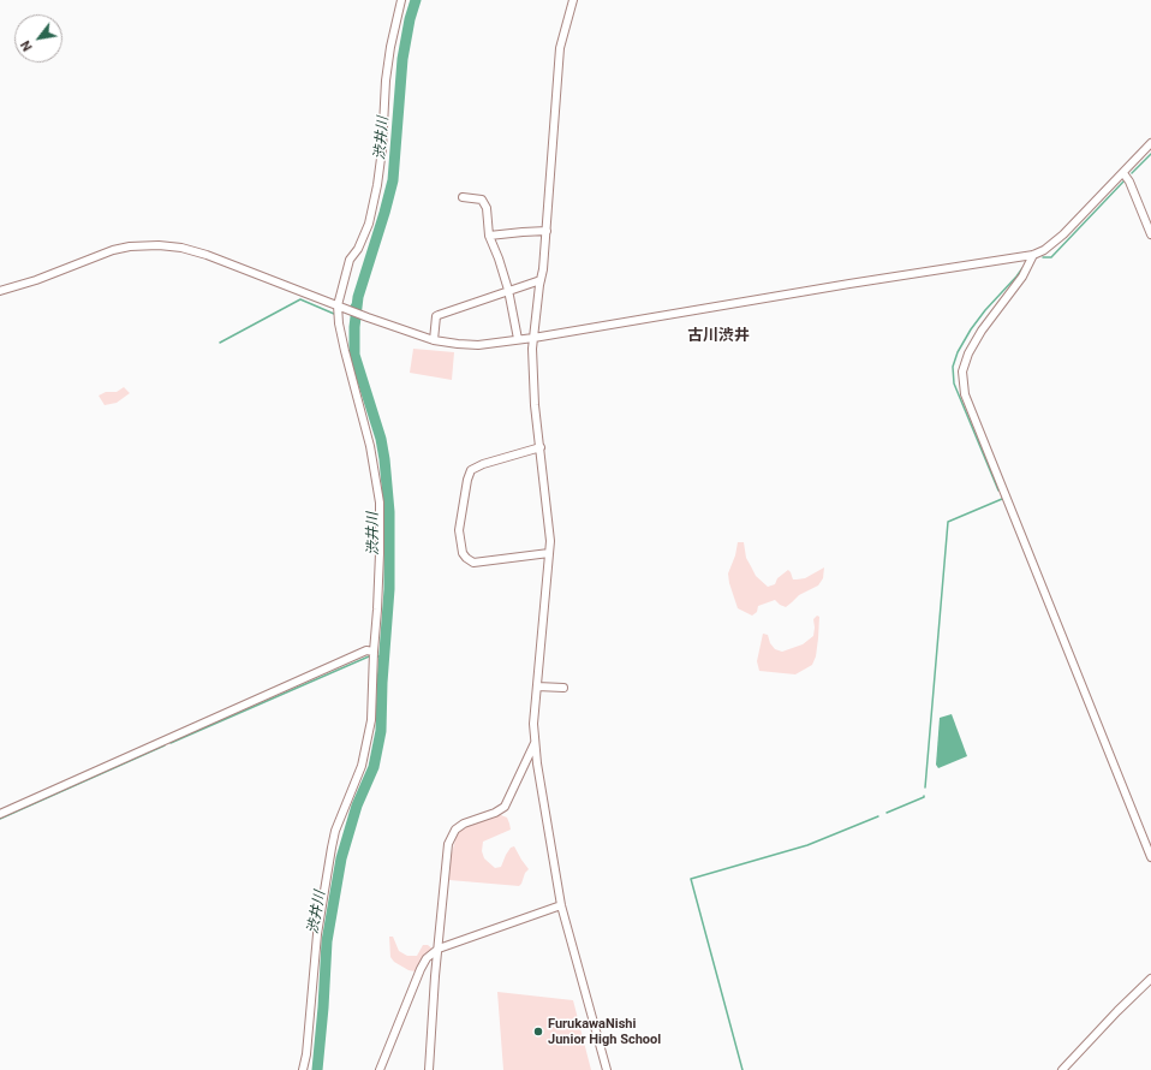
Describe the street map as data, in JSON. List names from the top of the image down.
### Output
{
  "districts": ["古川渋井"],
  "water": ["渋井川"],
  "places": ["FurukawaNishi Junior High School"],
  "north": "bottom left"
}
